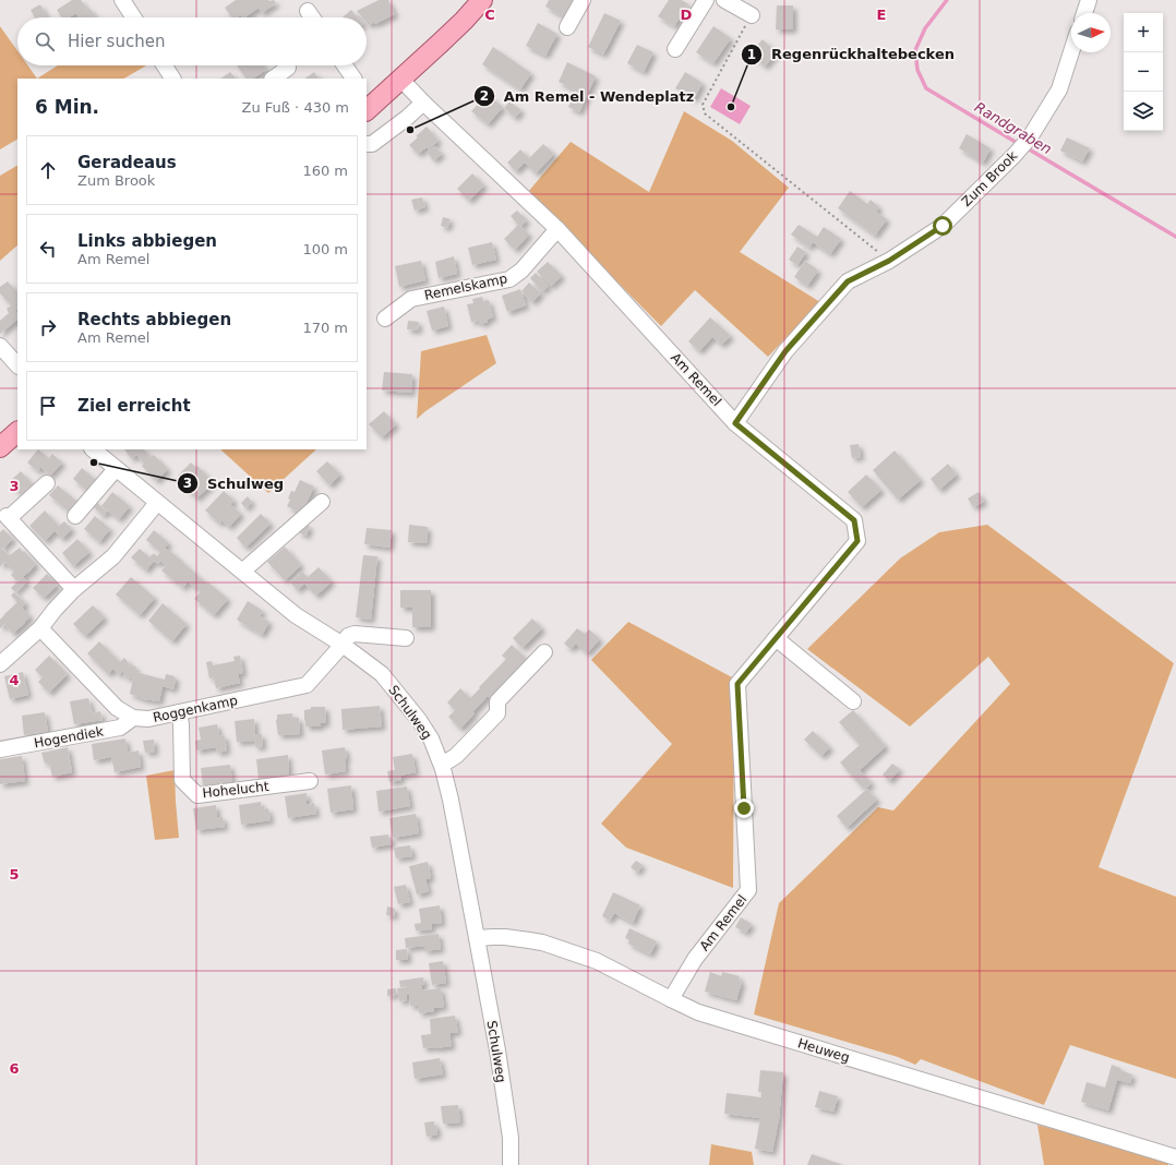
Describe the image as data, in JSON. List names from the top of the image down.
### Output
{
  "streets": {
    "street": [
      "Zum Brook",
      "Remelskamp",
      "Am Remel",
      "Roggenkamp",
      "Schulweg",
      "Hogendiek",
      "Hohelucht",
      "Heuweg"
    ]
  },
  "crossings": [
    ["Zum Brook", "Am Remel"],
    ["Remelskamp", "Am Remel"],
    ["Am Remel", "Heuweg"],
    ["Roggenkamp", "Schulweg"],
    ["Roggenkamp", "Hogendiek"],
    ["Roggenkamp", "Hohelucht"],
    ["Schulweg", "Heuweg"]
  ],
  "water": ["Randgraben"],
  "places": ["Regenrückhaltebecken", "Am Remel - Wendeplatz", "Schulweg"],
  "north": "right",
  "page": {
    "map_buttons": ["+", "−"],
    "search": "Hier suchen",
    "heading": ["6 Min.", "Zu Fuß · 430 m"],
    "list": [
      ["Geradeaus", "Zum Brook", "160 m"],
      ["Links abbiegen", "Am Remel", "100 m"],
      ["Rechts abbiegen", "Am Remel", "170 m"],
      "Ziel erreicht"
    ]
  },
  "grid": {
    "columns": ["C", "D", "E"],
    "rows": [
      "3",
      "4",
      "5",
      "6"
    ]
  }
}
